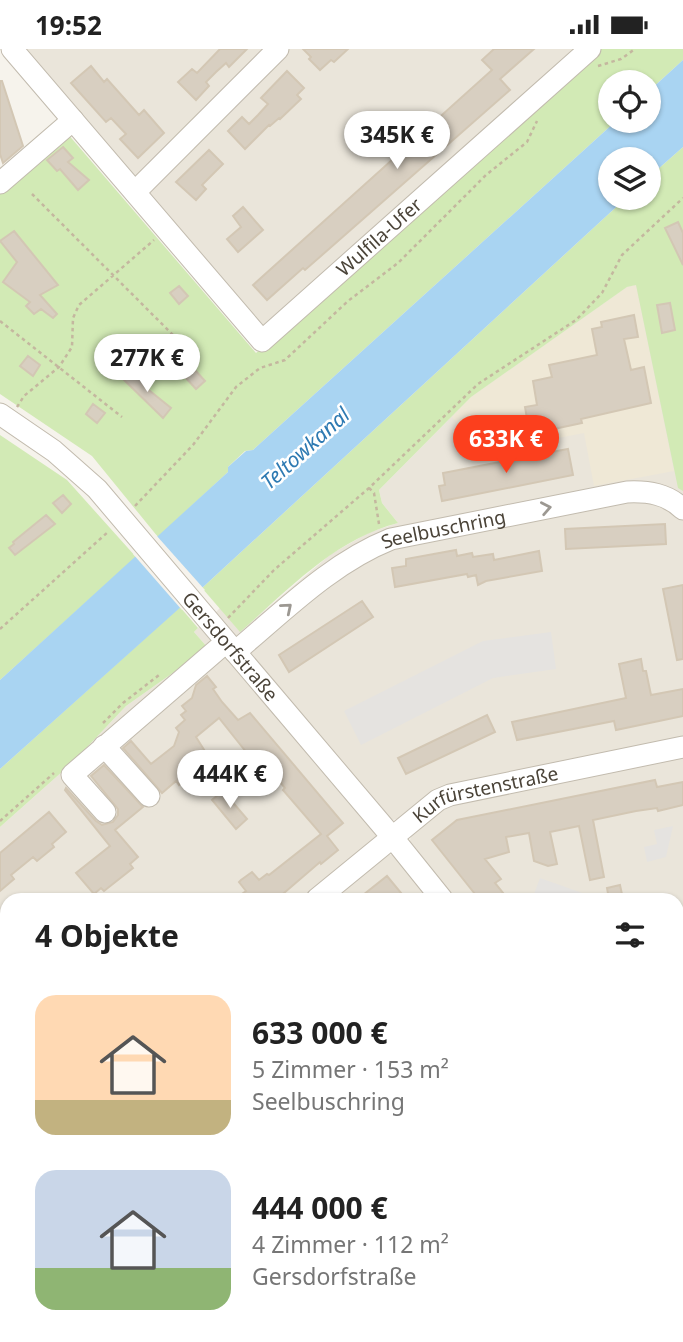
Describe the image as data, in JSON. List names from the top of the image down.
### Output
{
  "streets": {
    "street": [
      "Wulfila-Ufer",
      "Seelbuschring",
      "Gersdorfstraße",
      "Kurfürstenstraße"
    ]
  },
  "crossings": [
    ["Seelbuschring", "Gersdorfstraße"],
    ["Gersdorfstraße", "Kurfürstenstraße"]
  ],
  "one_way": ["Seelbuschring"],
  "water": ["Teltowkanal"],
  "page": {
    "status": "19:52",
    "price": [
      "345K €",
      "277K €",
      "633K €",
      "444K €"
    ],
    "heading": "4 Objekte",
    "list": [
      {
        "name": "633 000 €",
        "note": "5 Zimmer · 153 m² · Seelbuschring"
      },
      {
        "name": "444 000 €",
        "note": "4 Zimmer · 112 m² · Gersdorfstraße"
      }
    ]
  }
}
